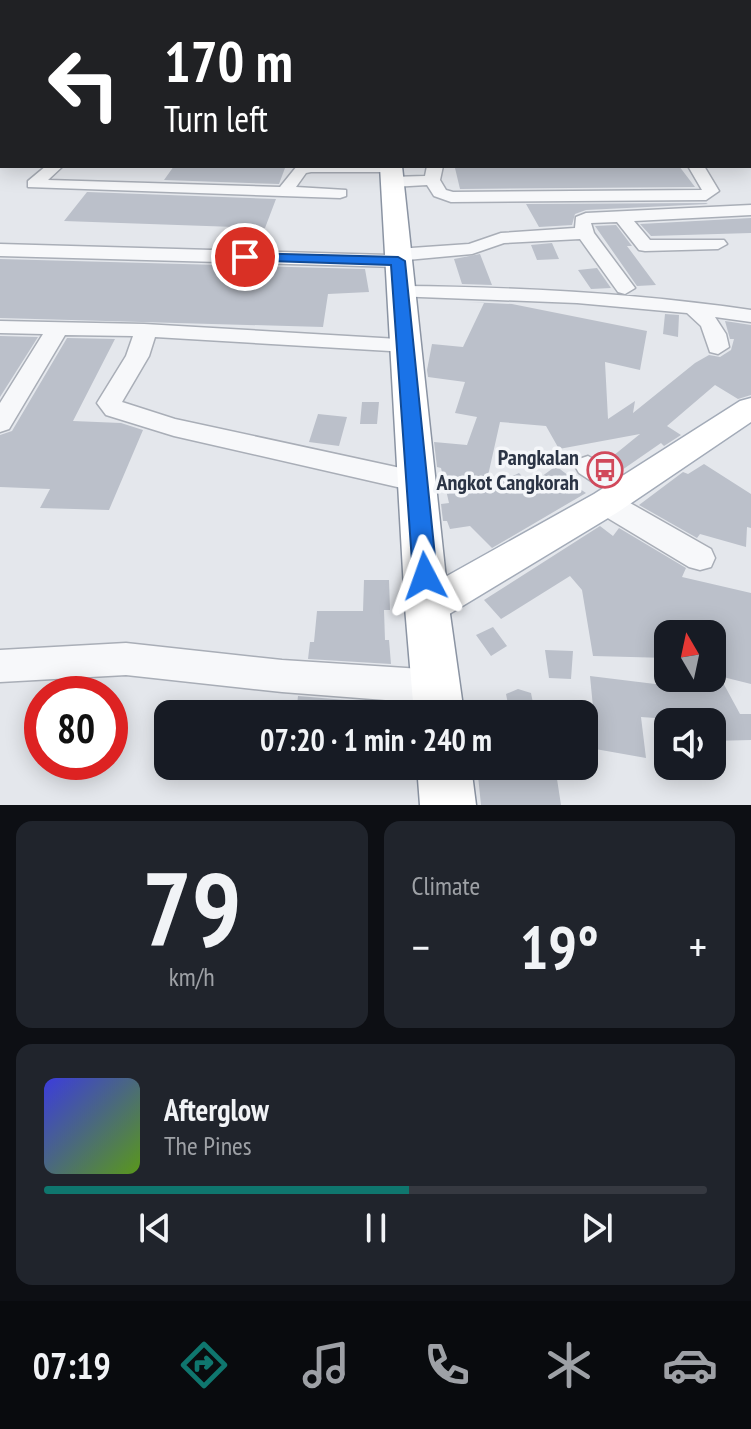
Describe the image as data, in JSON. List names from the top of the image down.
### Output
{
  "places": {
    "bus stop": ["Pangkalan Angkot Cangkorah"]
  },
  "north": "top",
  "page": {
    "turn": ["170 m", "Turn left"],
    "limit": "80",
    "trip": "07:20 · 1 min · 240 m",
    "tile": [
      ["79", "km/h"],
      "Climate"
    ],
    "heat": ["−", "19°", "+"],
    "song": ["Afterglow", "The Pines"],
    "tabs": "07:19"
  }
}
